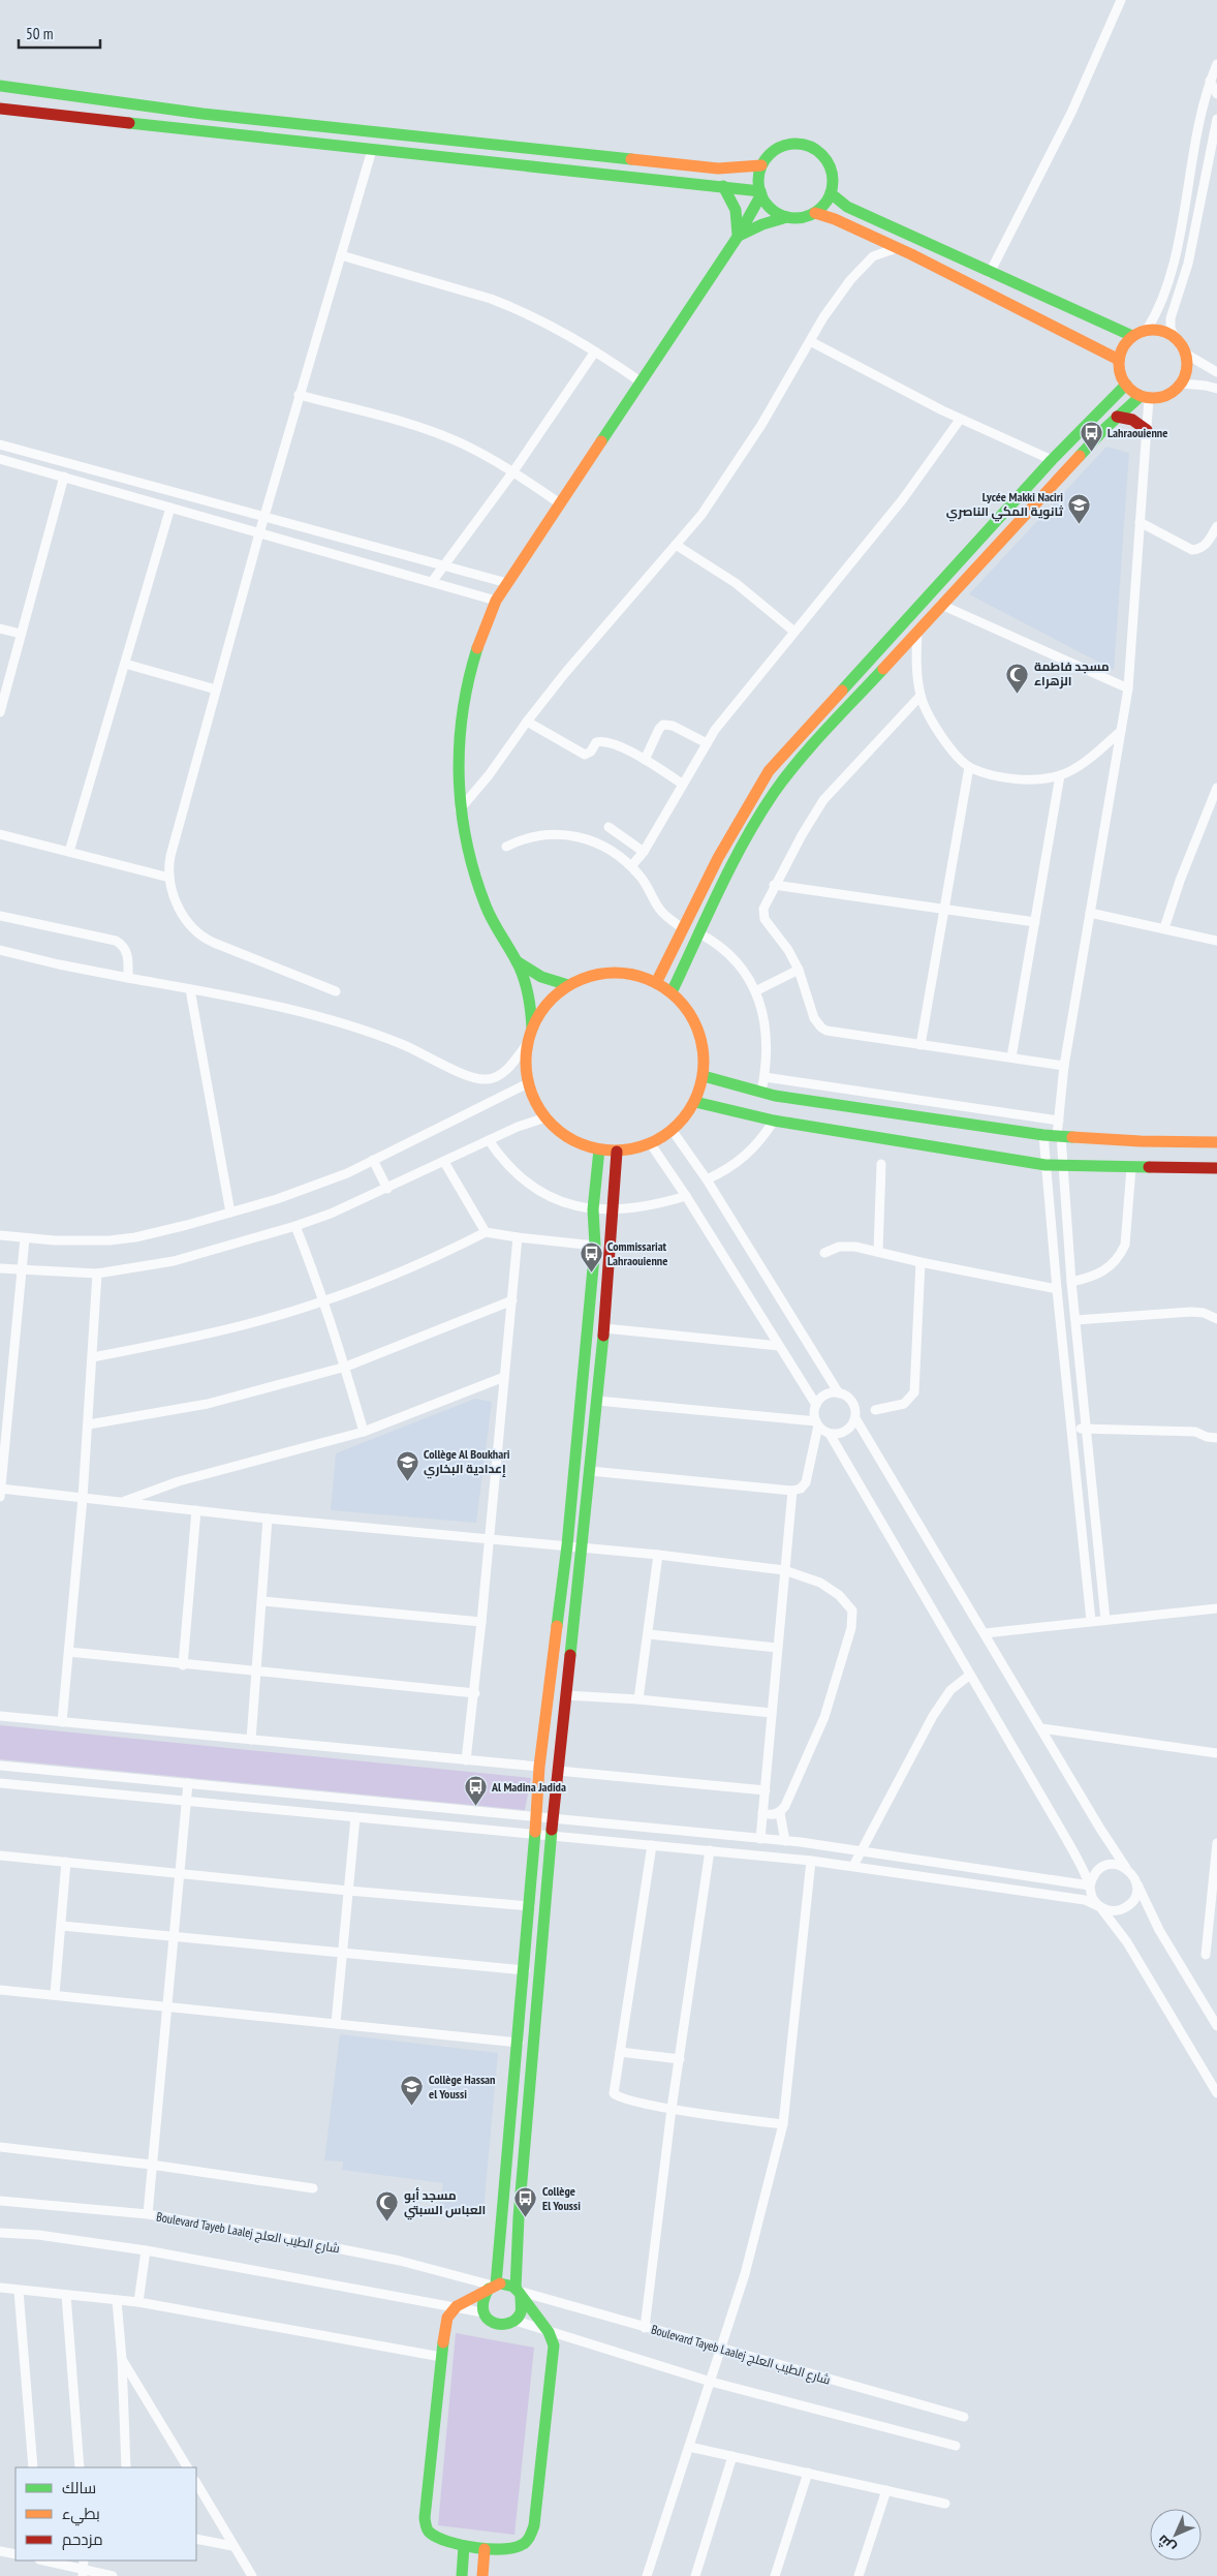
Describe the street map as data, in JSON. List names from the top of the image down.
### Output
{
  "streets": {
    "street": ["Boulevard Tayeb Laalej شارع الطيب العلج"]
  },
  "places": {
    "bus stop": [
      "Lahraouienne",
      "Commissariat Lahraouienne",
      "Al Madina Jadida",
      "Collège El Youssi"
    ],
    "school or university": ["Lycée Makki Naciri ثانوية المكي الناصري", "Collège Al Boukhari إعدادية البخاري", "Collège Hassan el Youssi"],
    "mosque": ["مسجد فاطمة الزهراء", "مسجد أبو العباس السبتي"]
  },
  "legend": ["سالك", "بطيء", "مزدحم"],
  "scale_bar": "50 m",
  "north": "bottom left"
}
